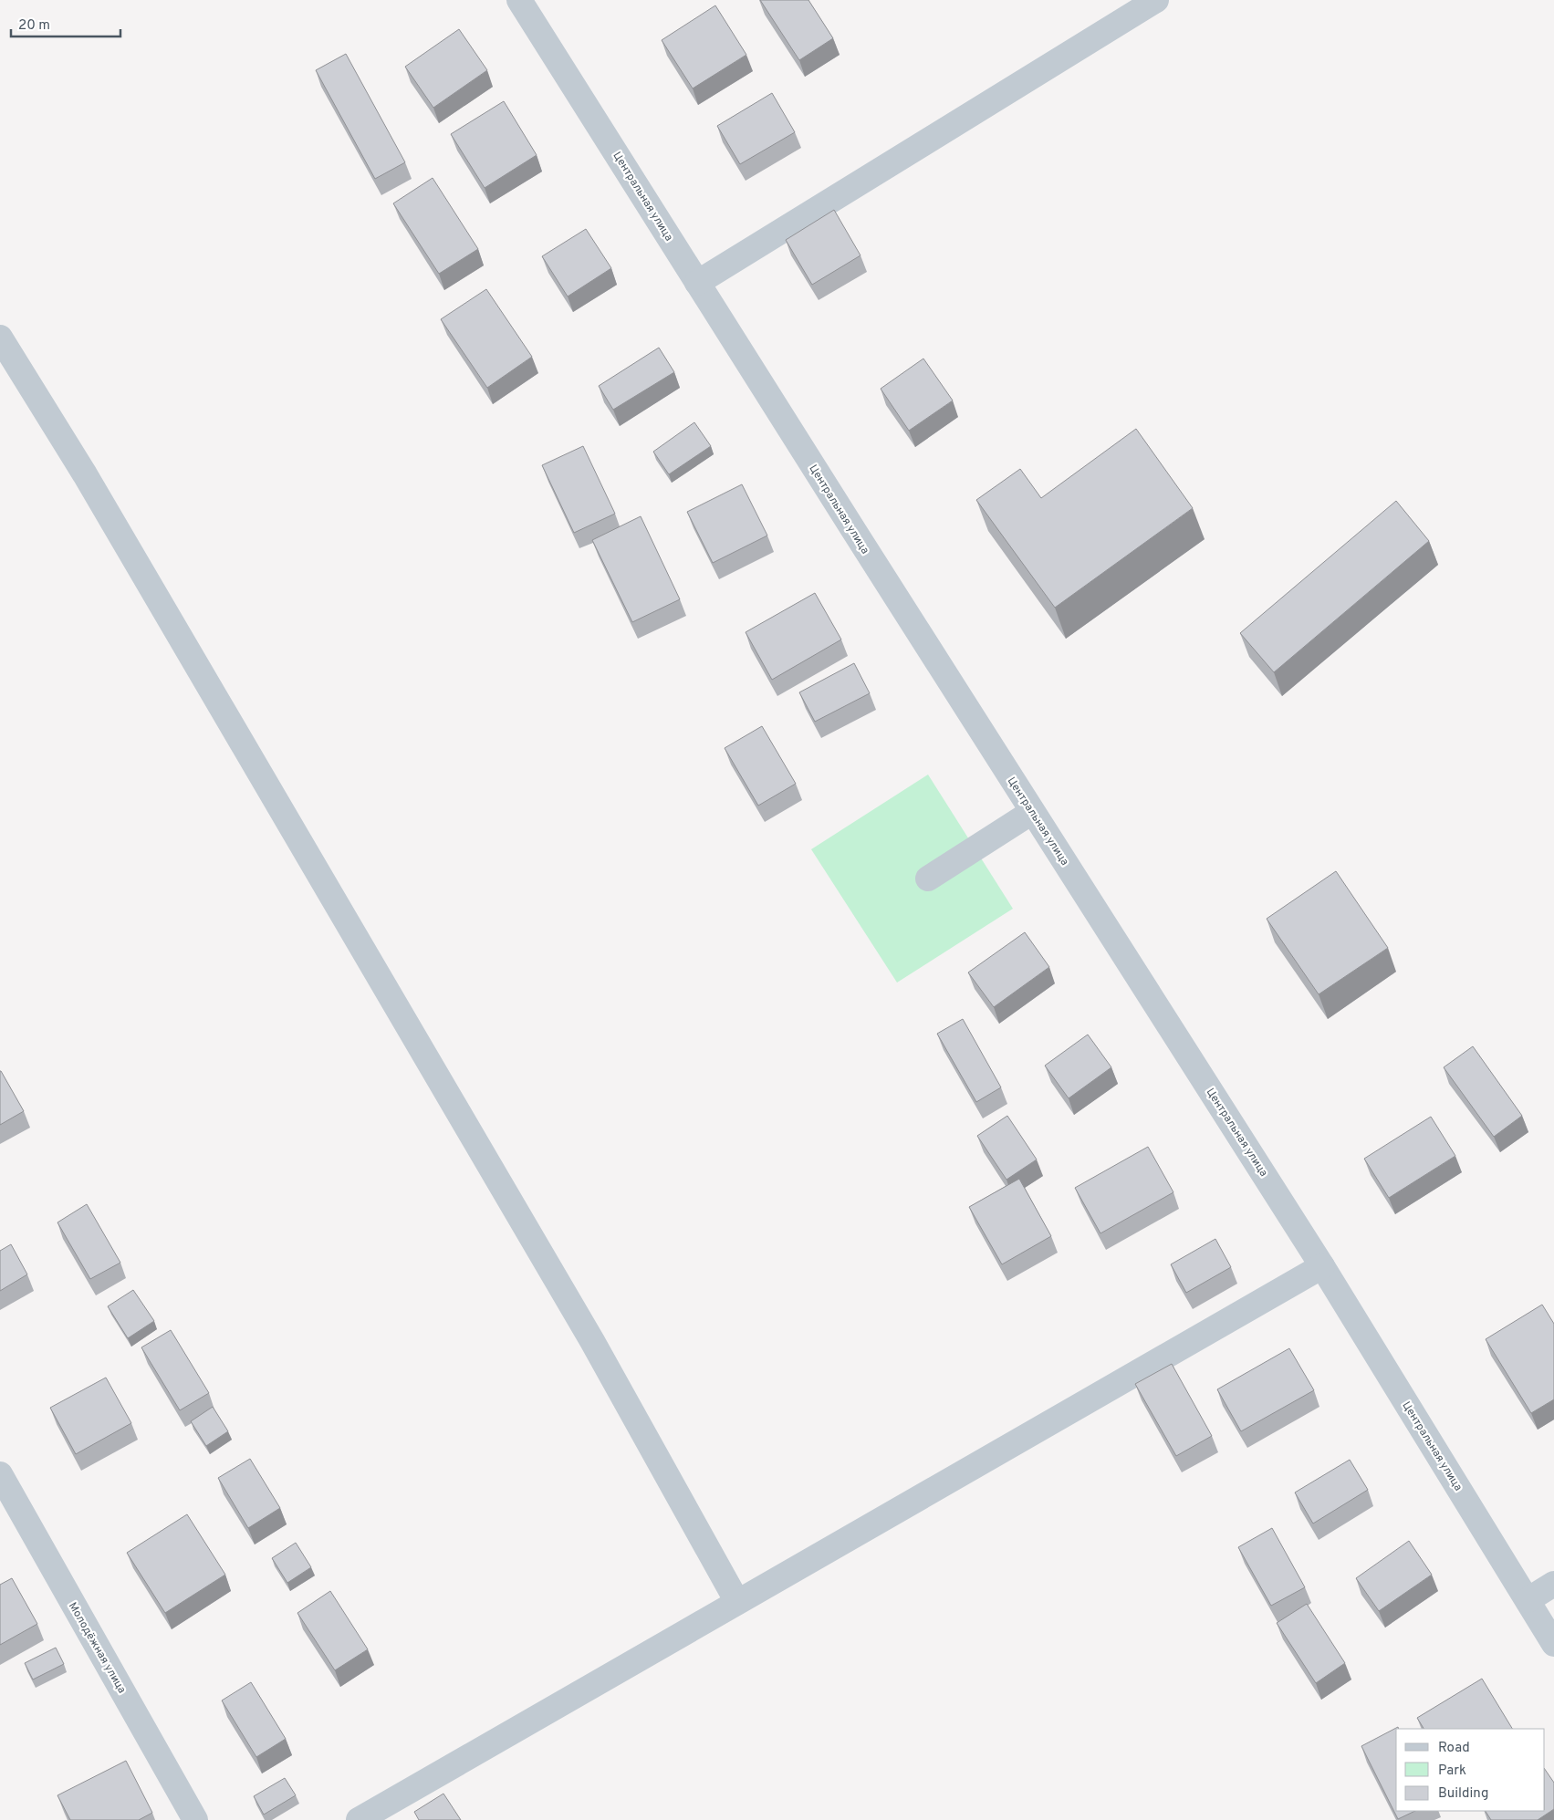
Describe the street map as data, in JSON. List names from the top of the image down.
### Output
{
  "streets": {
    "street": ["Центральная улица", "Молодёжная улица"]
  },
  "legend": ["Road", "Park", "Building"],
  "scale_bar": "20 m"
}
